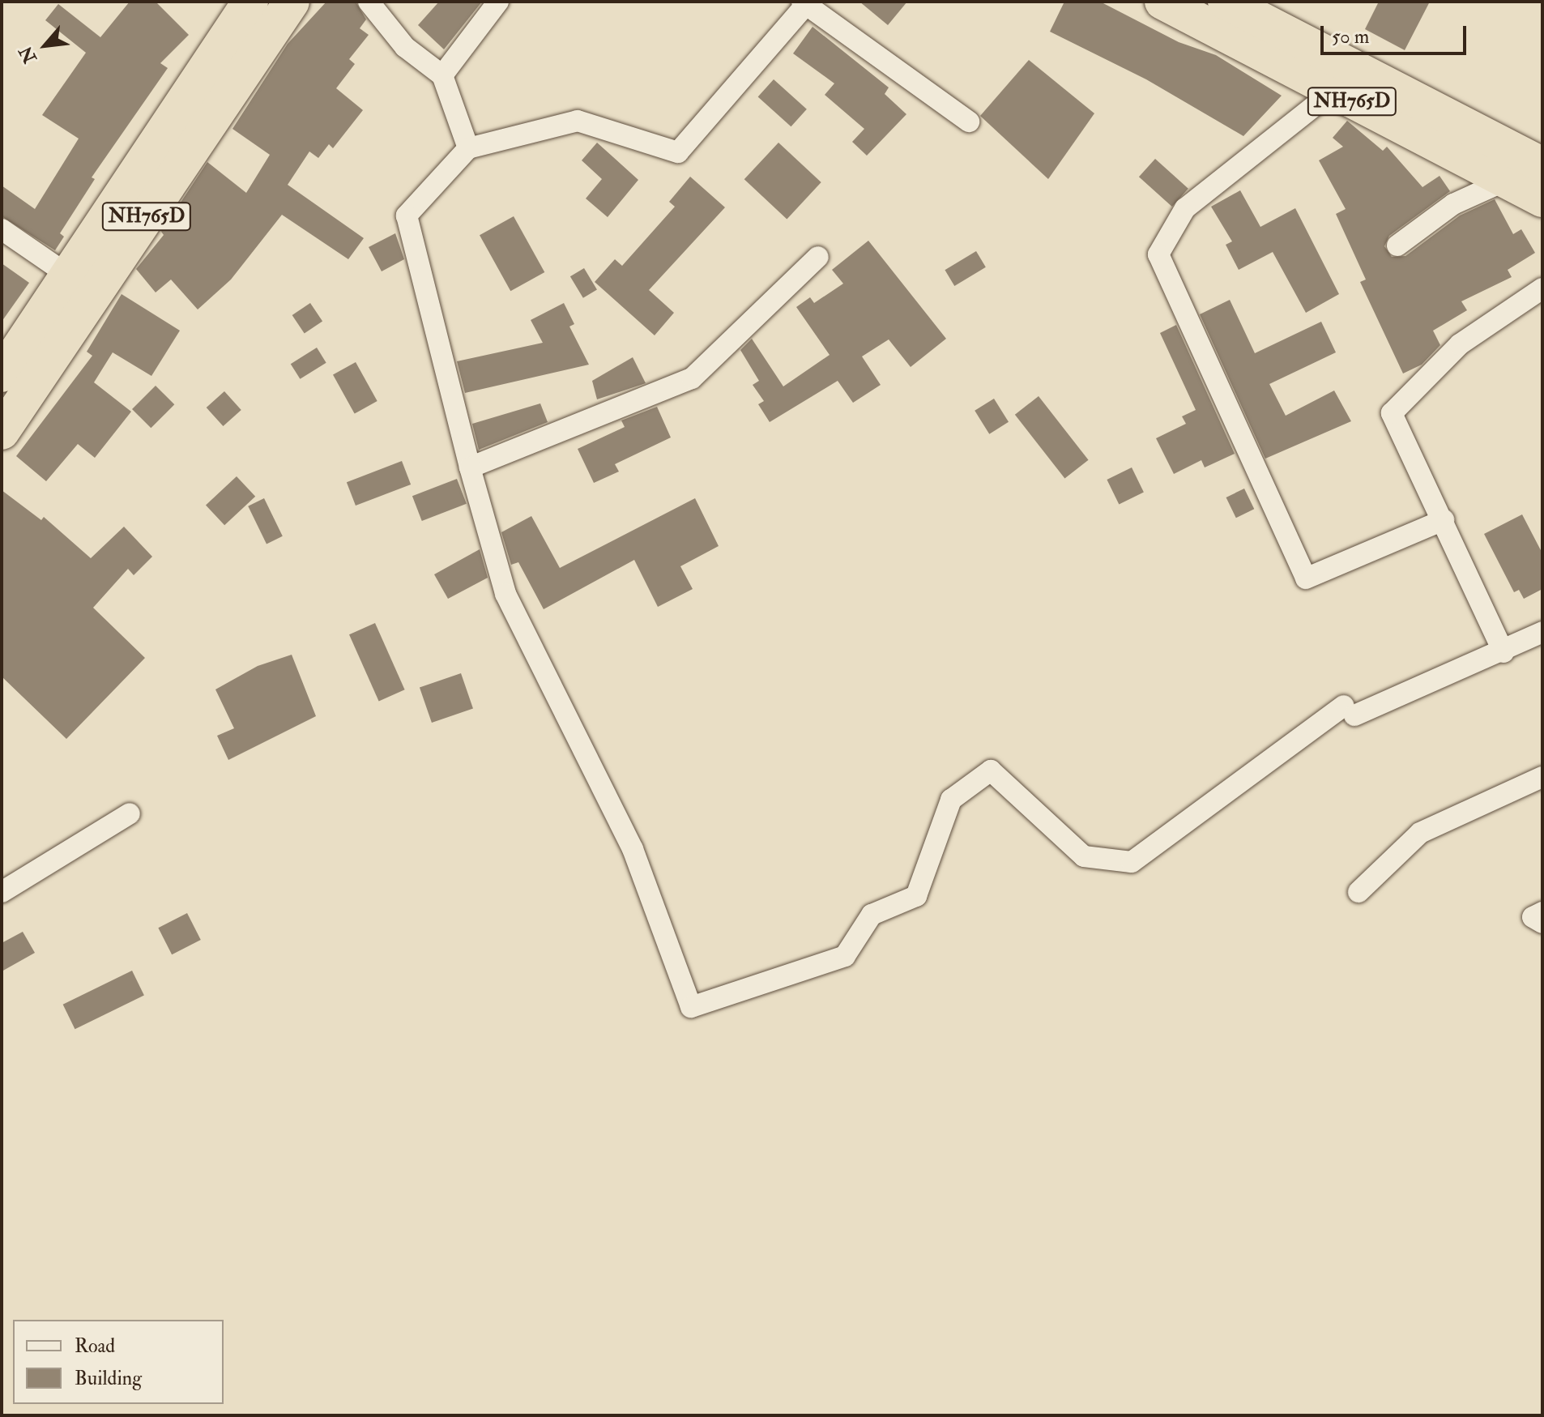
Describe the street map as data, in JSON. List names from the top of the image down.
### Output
{
  "streets": {
    "highway": ["NH765D"]
  },
  "legend": ["Road", "Building"],
  "scale_bar": "50 m",
  "north": "bottom left"
}
